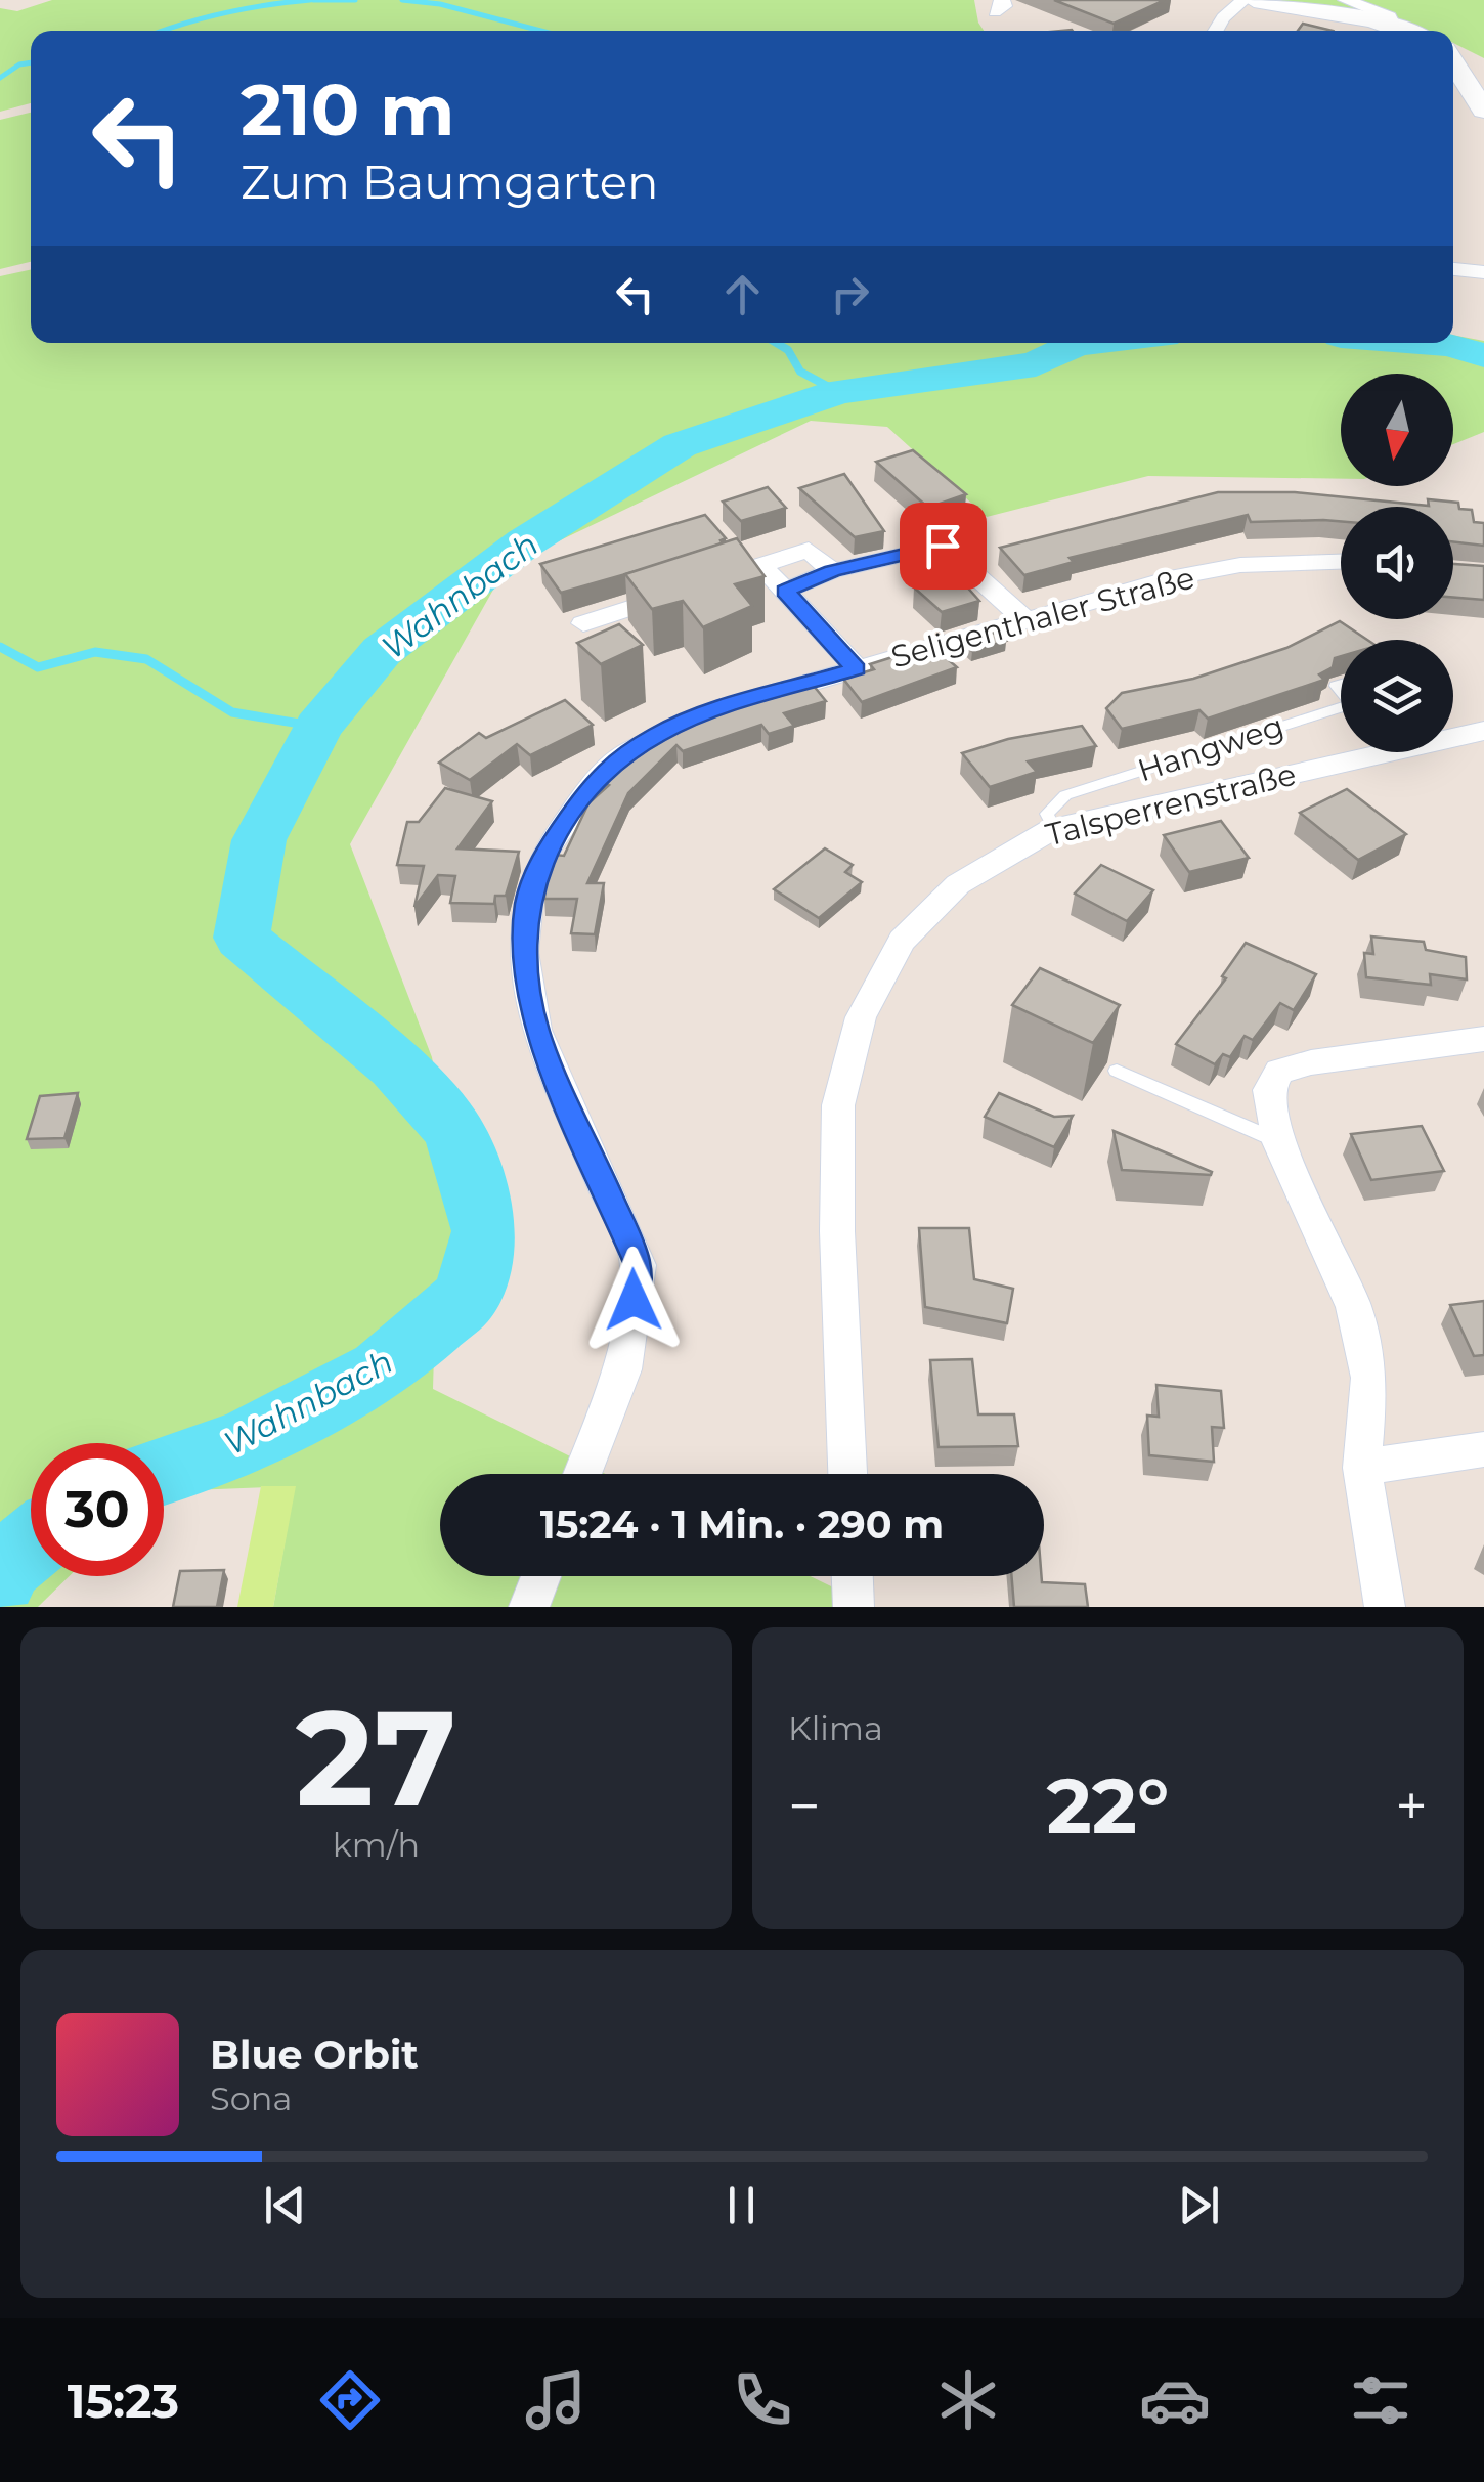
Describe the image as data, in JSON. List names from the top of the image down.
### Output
{
  "streets": {
    "street": ["Seligenthaler Straße", "Talsperrenstraße"],
    "lane": ["Hangweg"]
  },
  "crossings": [
    ["Hangweg", "Talsperrenstraße"]
  ],
  "water": ["Wahnbach"],
  "north": "bottom",
  "page": {
    "turn": ["210 m", "Zum Baumgarten"],
    "limit": "30",
    "trip": "15:24 · 1 Min. · 290 m",
    "tile": [
      ["27", "km/h"],
      "Klima"
    ],
    "heat": ["−", "22°", "+"],
    "song": ["Blue Orbit", "Sona"],
    "tabs": "15:23"
  }
}
